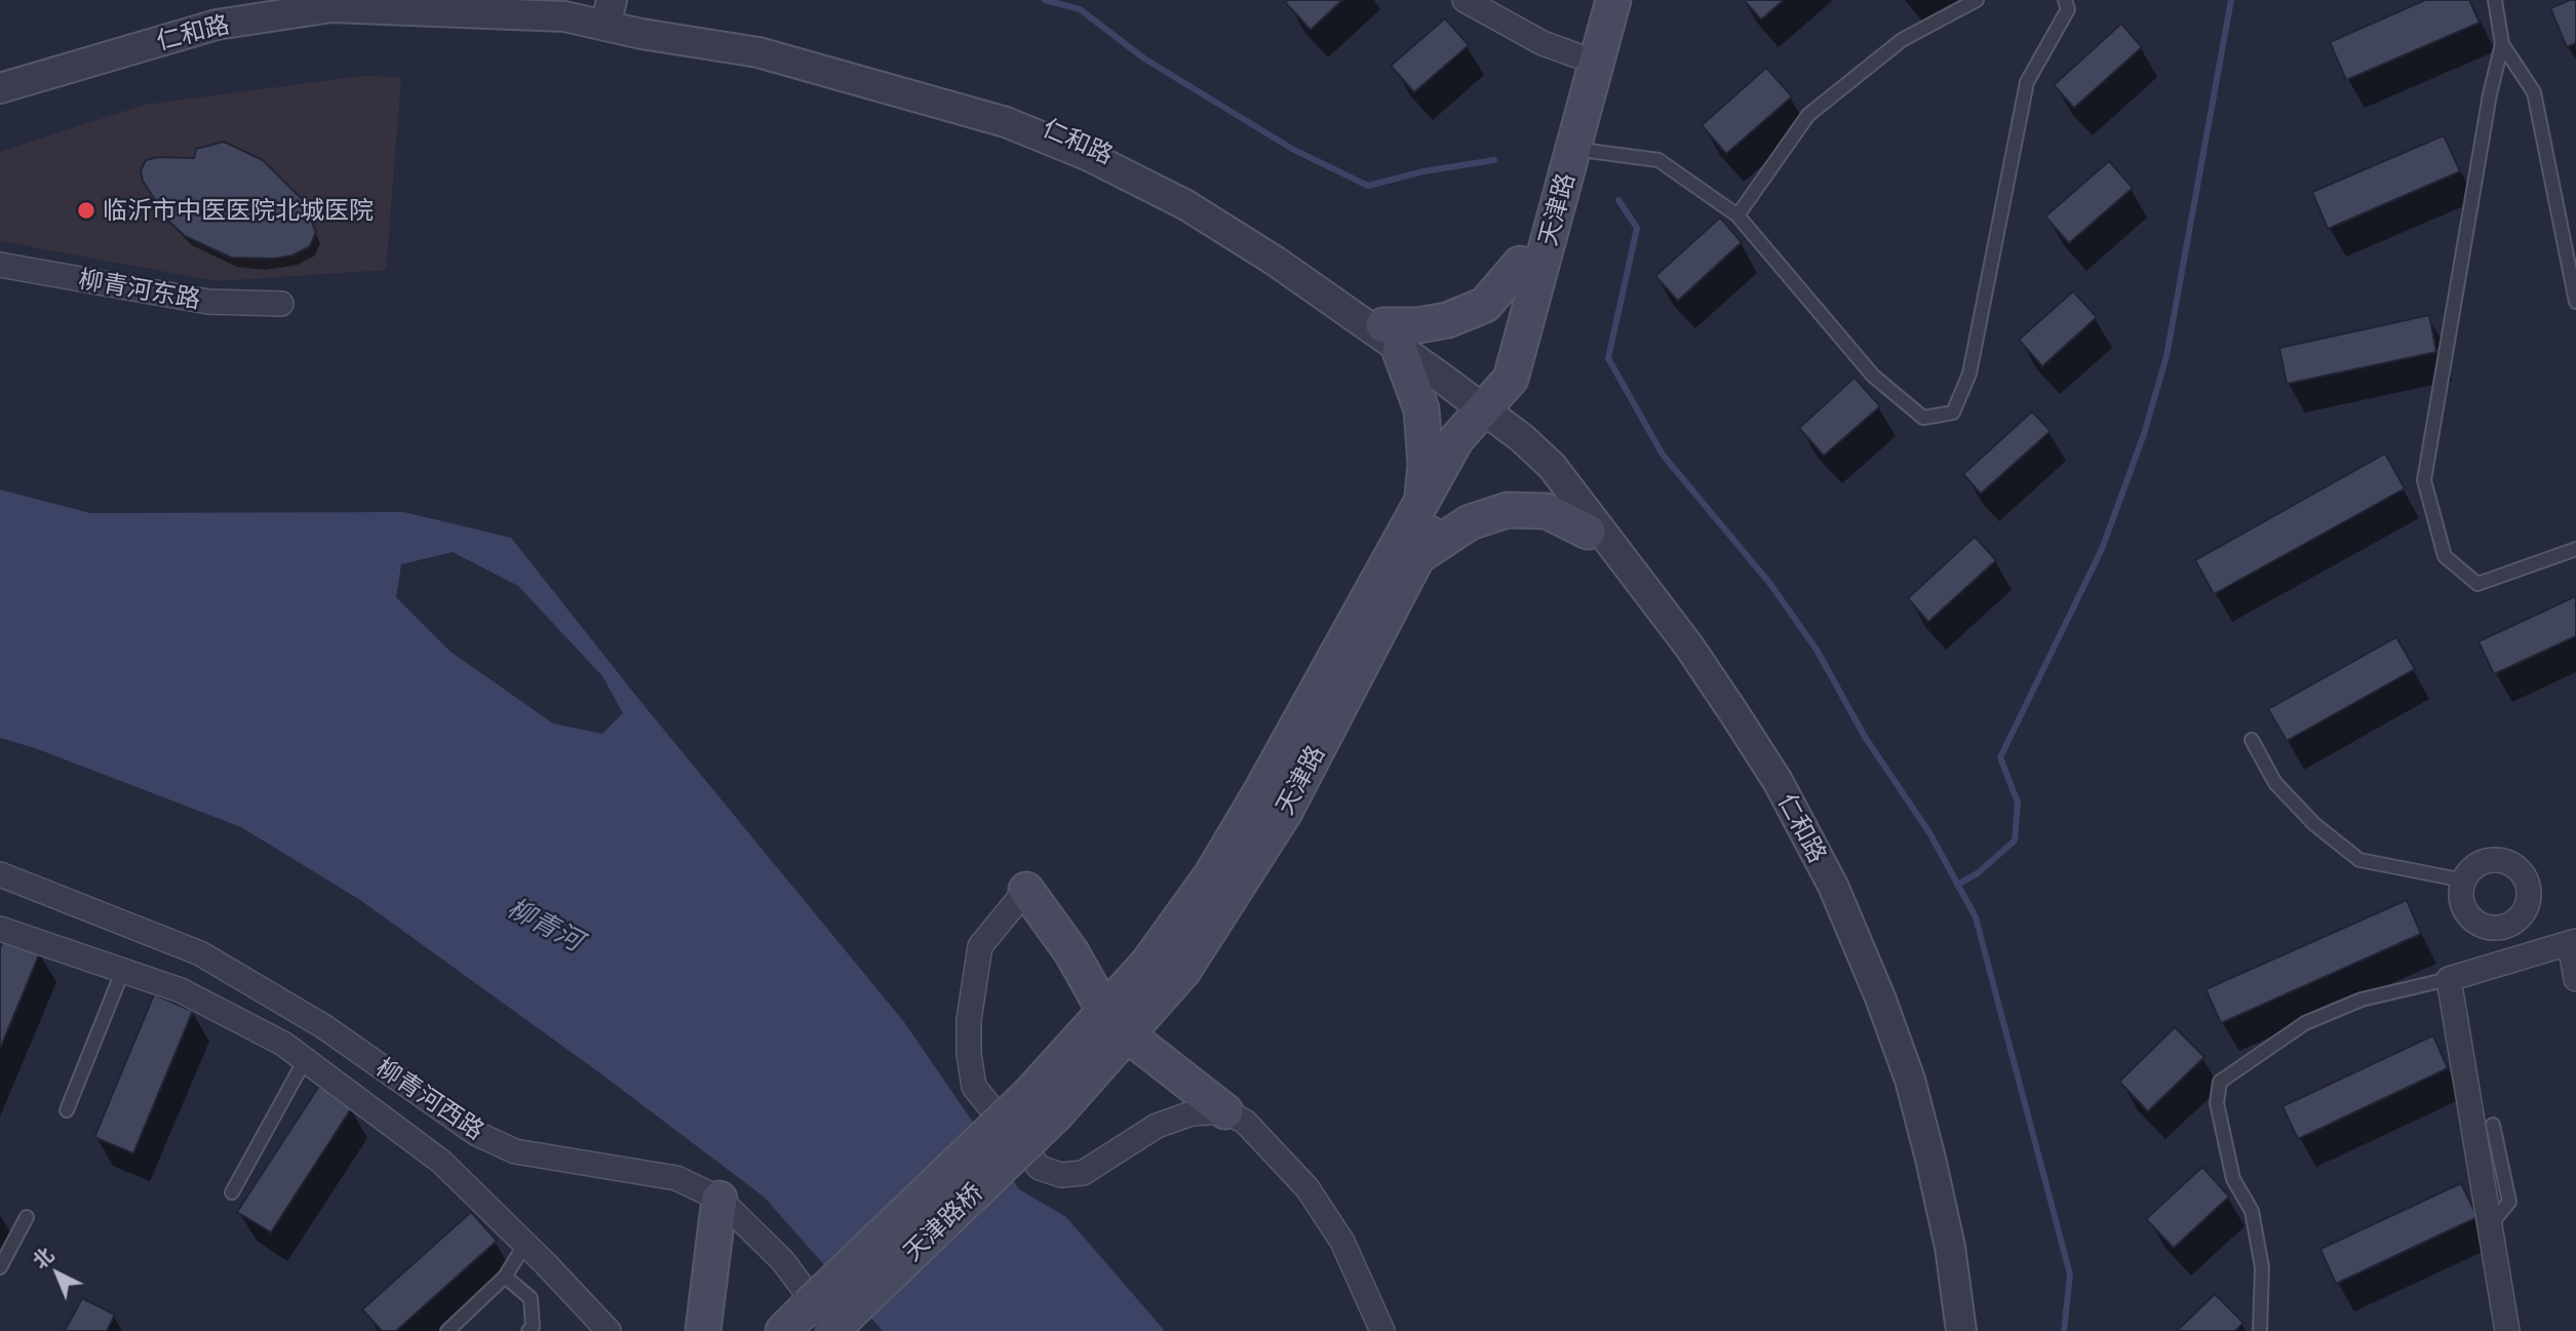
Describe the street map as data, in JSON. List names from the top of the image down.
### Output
{
  "streets": {
    "main road": ["天津路", "天津路桥"],
    "street": ["仁和路", "柳青河东路", "柳青河西路"]
  },
  "crossings": [
    ["仁和路", "天津路"],
    ["天津路", "天津路桥"],
    ["柳青河西路", "天津路桥"]
  ],
  "water": ["柳青河"],
  "places": ["临沂市中医医院北城医院"],
  "north": "top left"
}
